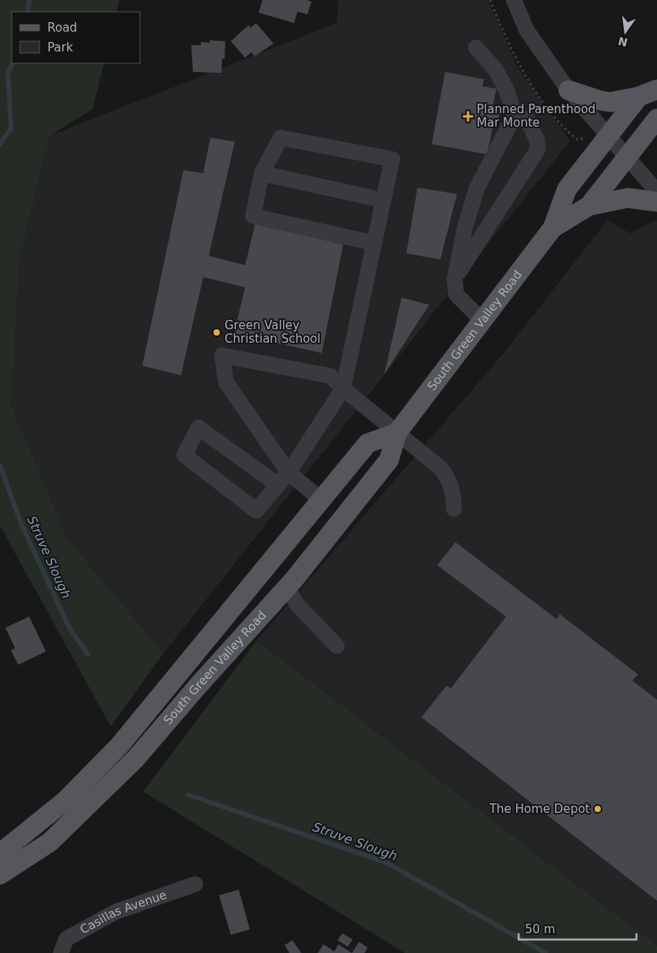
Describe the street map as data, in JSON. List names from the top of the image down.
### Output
{
  "streets": {
    "main road": ["South Green Valley Road"],
    "street": ["Casillas Avenue"]
  },
  "water": ["Struve Slough"],
  "places": {
    "health": ["Planned Parenthood Mar Monte"],
    "other": ["Green Valley Christian School", "The Home Depot"]
  },
  "legend": ["Road", "Park"],
  "scale_bar": "50 m",
  "north": "bottom"
}
